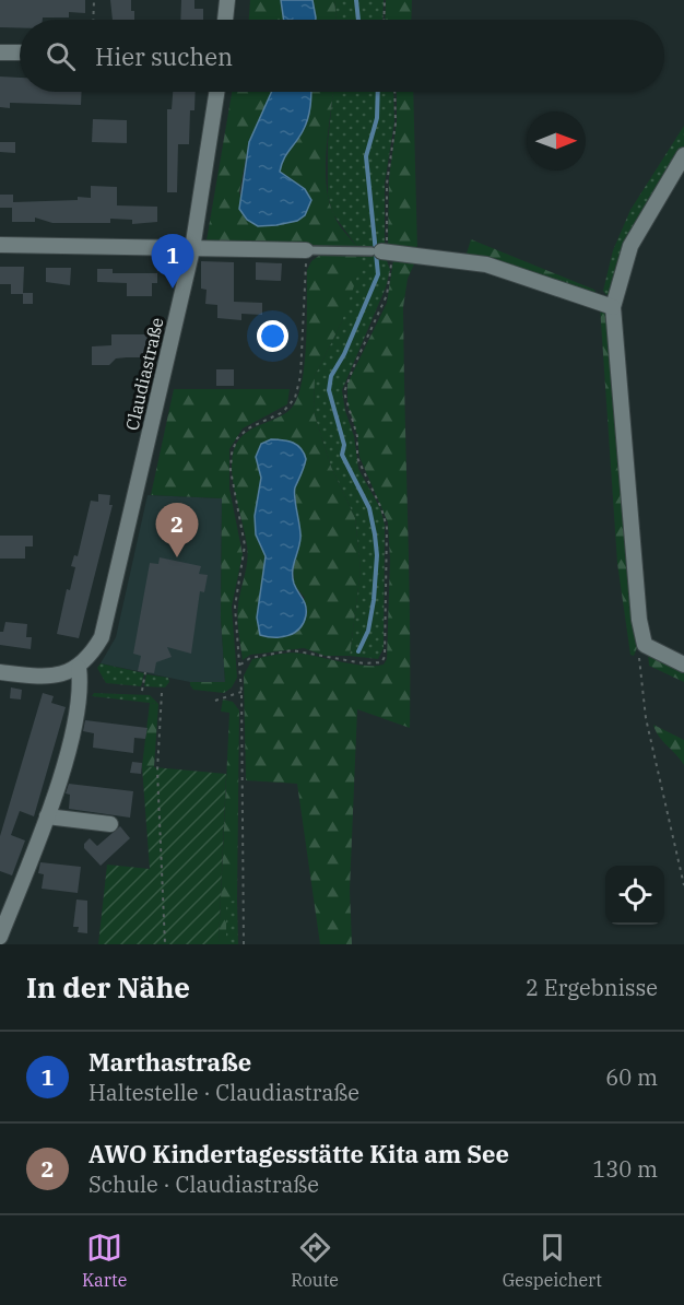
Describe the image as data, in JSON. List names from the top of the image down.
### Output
{
  "streets": {
    "street": ["Claudiastraße"]
  },
  "north": "right",
  "page": {
    "search": "Hier suchen",
    "pins": ["1", "2"],
    "heading": ["In der Nähe", "2 Ergebnisse"],
    "list": [
      {
        "mark": "1",
        "name": "Marthastraße",
        "note": "Haltestelle · Claudiastraße",
        "value": "60 m"
      },
      {
        "mark": "2",
        "name": "AWO Kindertagesstätte Kita am See",
        "note": "Schule · Claudiastraße",
        "value": "130 m"
      }
    ],
    "nav": ["Karte", "Route", "Gespeichert"]
  }
}
